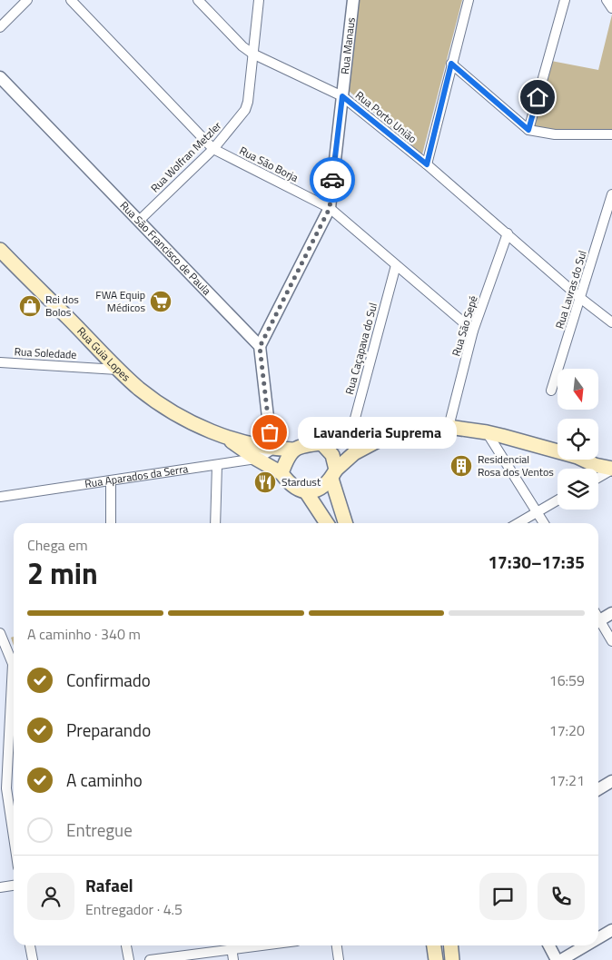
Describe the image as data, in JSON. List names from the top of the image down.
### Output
{
  "streets": {
    "main road": ["Rua Guia Lopes"],
    "street": [
      "Rua Manaus",
      "Rua Porto União",
      "Rua Wolfran Metzler",
      "Rua São Borja",
      "Rua São Francisco de Paula",
      "Rua Lavras do Sul",
      "Rua São Sepé",
      "Rua Caçapava do Sul",
      "Rua Soledade",
      "Rua Aparados da Serra"
    ]
  },
  "crossings": [
    ["Rua Manaus", "Rua Porto União"],
    ["Rua Manaus", "Rua São Borja"],
    ["Rua Manaus", "Rua São Francisco de Paula"],
    ["Rua Porto União", "Rua Wolfran Metzler"],
    ["Rua Porto União", "Rua Lavras do Sul"],
    ["Rua Porto União", "Rua São Sepé"],
    ["Rua Wolfran Metzler", "Rua São Borja"],
    ["Rua Wolfran Metzler", "Rua São Francisco de Paula"],
    ["Rua São Borja", "Rua São Sepé"],
    ["Rua São Borja", "Rua Caçapava do Sul"],
    ["Rua Soledade", "Rua Guia Lopes"],
    ["Rua Guia Lopes", "Rua Aparados da Serra"]
  ],
  "places": {
    "supermarket": ["FWA Equip Médicos"],
    "shop": ["Rei dos Bolos"],
    "other": ["Lavanderia Suprema"],
    "building": ["Residencial Rosa dos Ventos"],
    "restaurant": ["Stardust"]
  },
  "north": "bottom",
  "page": {
    "bubble": "Lavanderia Suprema",
    "heading": ["2 min", "Chega em", "17:30–17:35"],
    "panel": ["Rafael", "Entregador · 4.5"],
    "bar": "A caminho · 340 m",
    "list": [
      ["Confirmado", "16:59"],
      ["Preparando", "17:20"],
      ["A caminho", "17:21"],
      "Entregue"
    ]
  }
}
